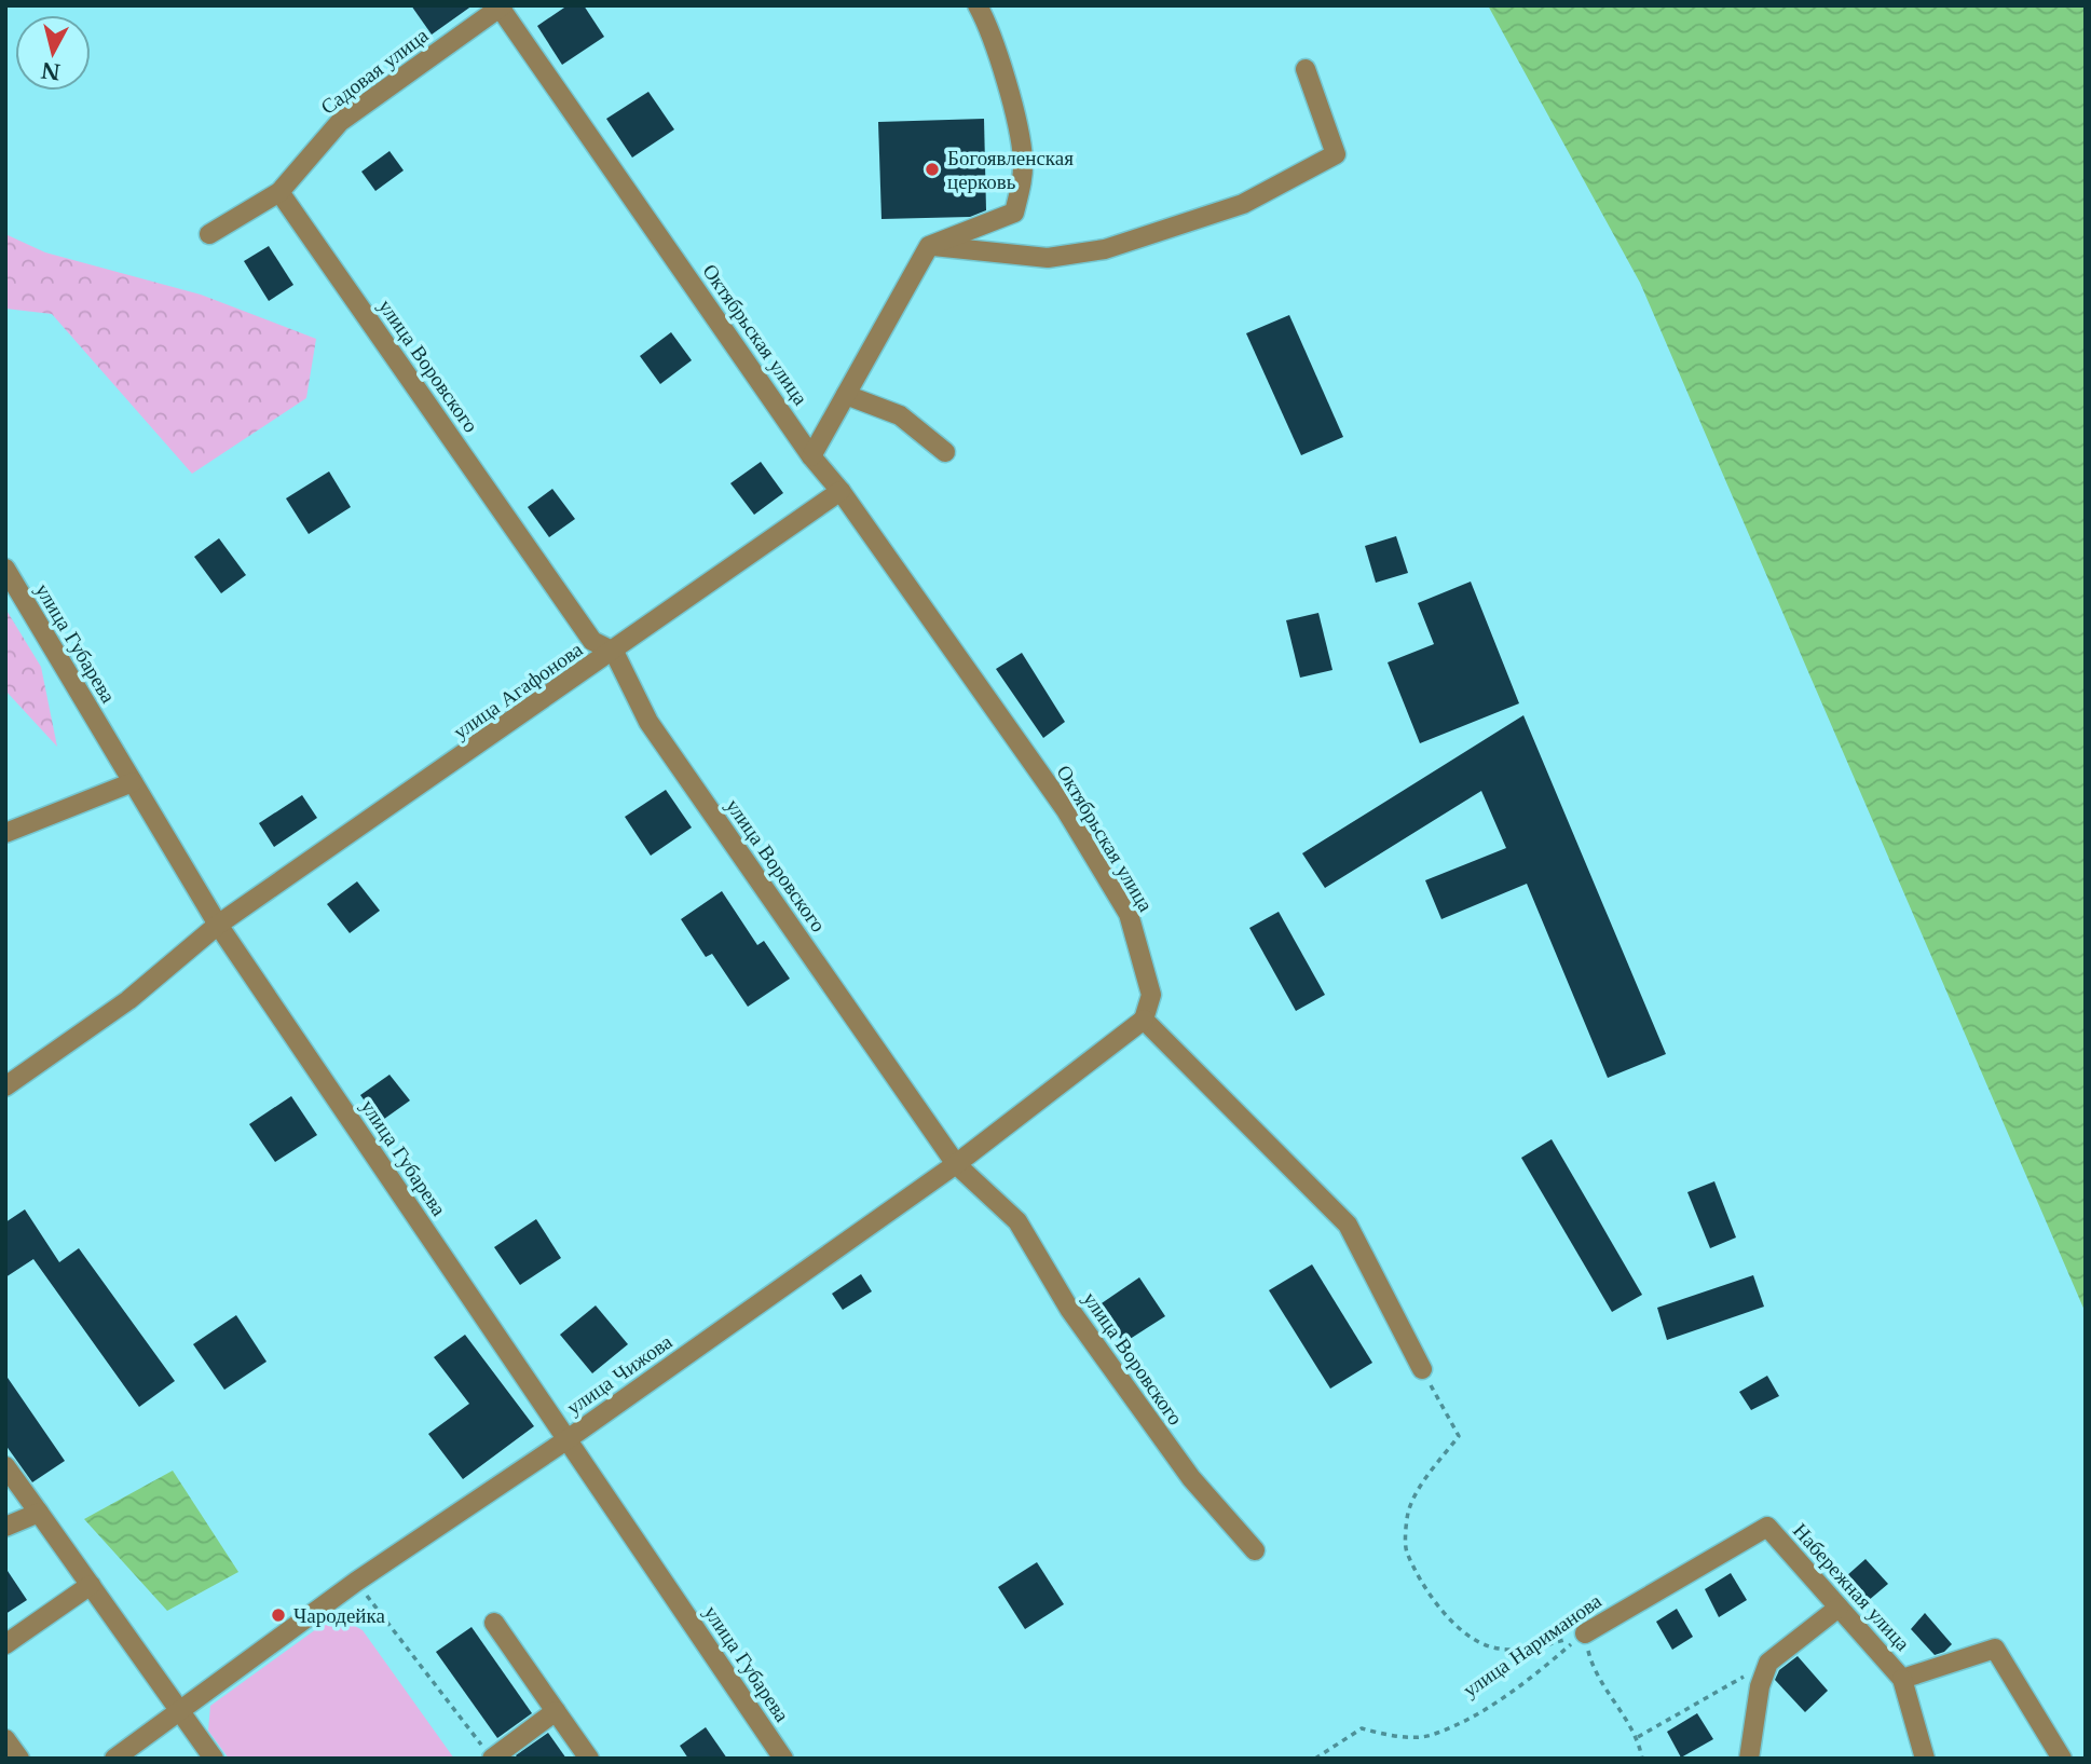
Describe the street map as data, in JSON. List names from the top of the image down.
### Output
{
  "streets": {
    "street": [
      "Садовая улица",
      "Октябрьская улица",
      "улица Воровского",
      "улица Губарева",
      "улица Агафонова",
      "улица Чижова",
      "Набережная улица",
      "улица Нариманова"
    ]
  },
  "crossings": [
    ["Садовая улица", "Октябрьская улица"],
    ["Садовая улица", "улица Воровского"],
    ["Октябрьская улица", "улица Агафонова"],
    ["Октябрьская улица", "улица Чижова"],
    ["улица Воровского", "улица Агафонова"],
    ["улица Воровского", "улица Чижова"],
    ["улица Губарева", "улица Агафонова"],
    ["улица Губарева", "улица Чижова"],
    ["Набережная улица", "улица Нариманова"]
  ],
  "places": ["Богоявленская церковь", "Чародейка"],
  "north": "bottom"
}
